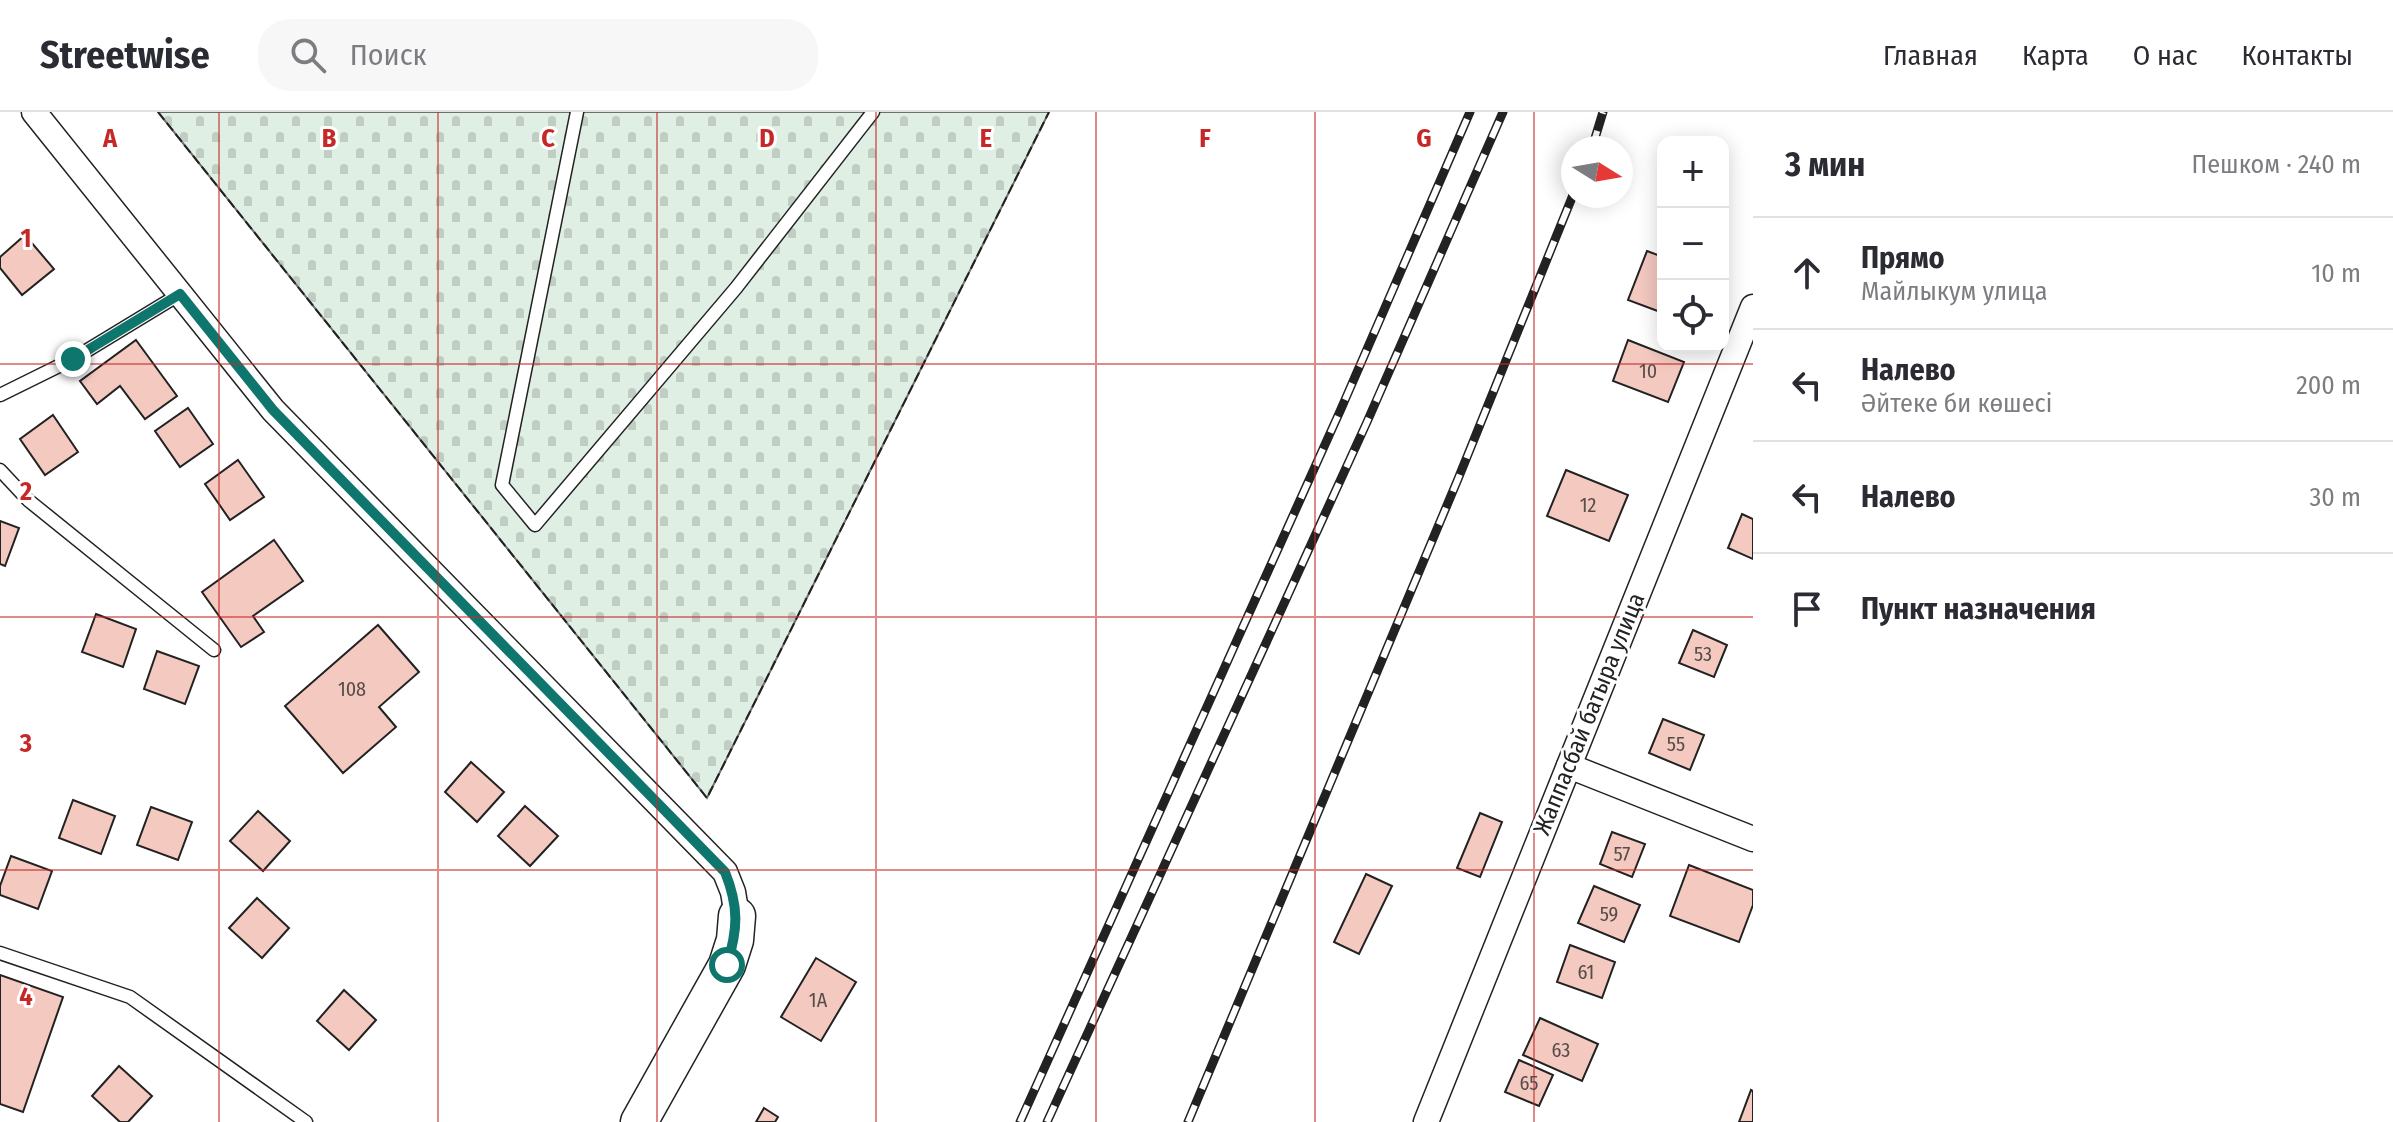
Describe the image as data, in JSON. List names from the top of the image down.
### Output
{
  "streets": {
    "street": ["Жаппасбай батыра улица"]
  },
  "house_numbers": [
    "10",
    "12",
    "53",
    "108",
    "55",
    "57",
    "59",
    "61",
    "1А",
    "63",
    "65"
  ],
  "north": "right",
  "page": {
    "header": "Streetwise",
    "search": "Поиск",
    "nav": [
      "Главная",
      "Карта",
      "О нас",
      "Контакты"
    ],
    "heading": ["3 мин", "Пешком · 240 m"],
    "map_buttons": ["+", "−"],
    "list": [
      ["Прямо", "Майлыкум улица", "10 m"],
      ["Налево", "Әйтеке би көшесі", "200 m"],
      ["Налево", "30 m"],
      "Пункт назначения"
    ]
  },
  "grid": {
    "columns": [
      "A",
      "B",
      "C",
      "D",
      "E",
      "F",
      "G"
    ],
    "rows": [
      "1",
      "2",
      "3",
      "4"
    ]
  }
}
